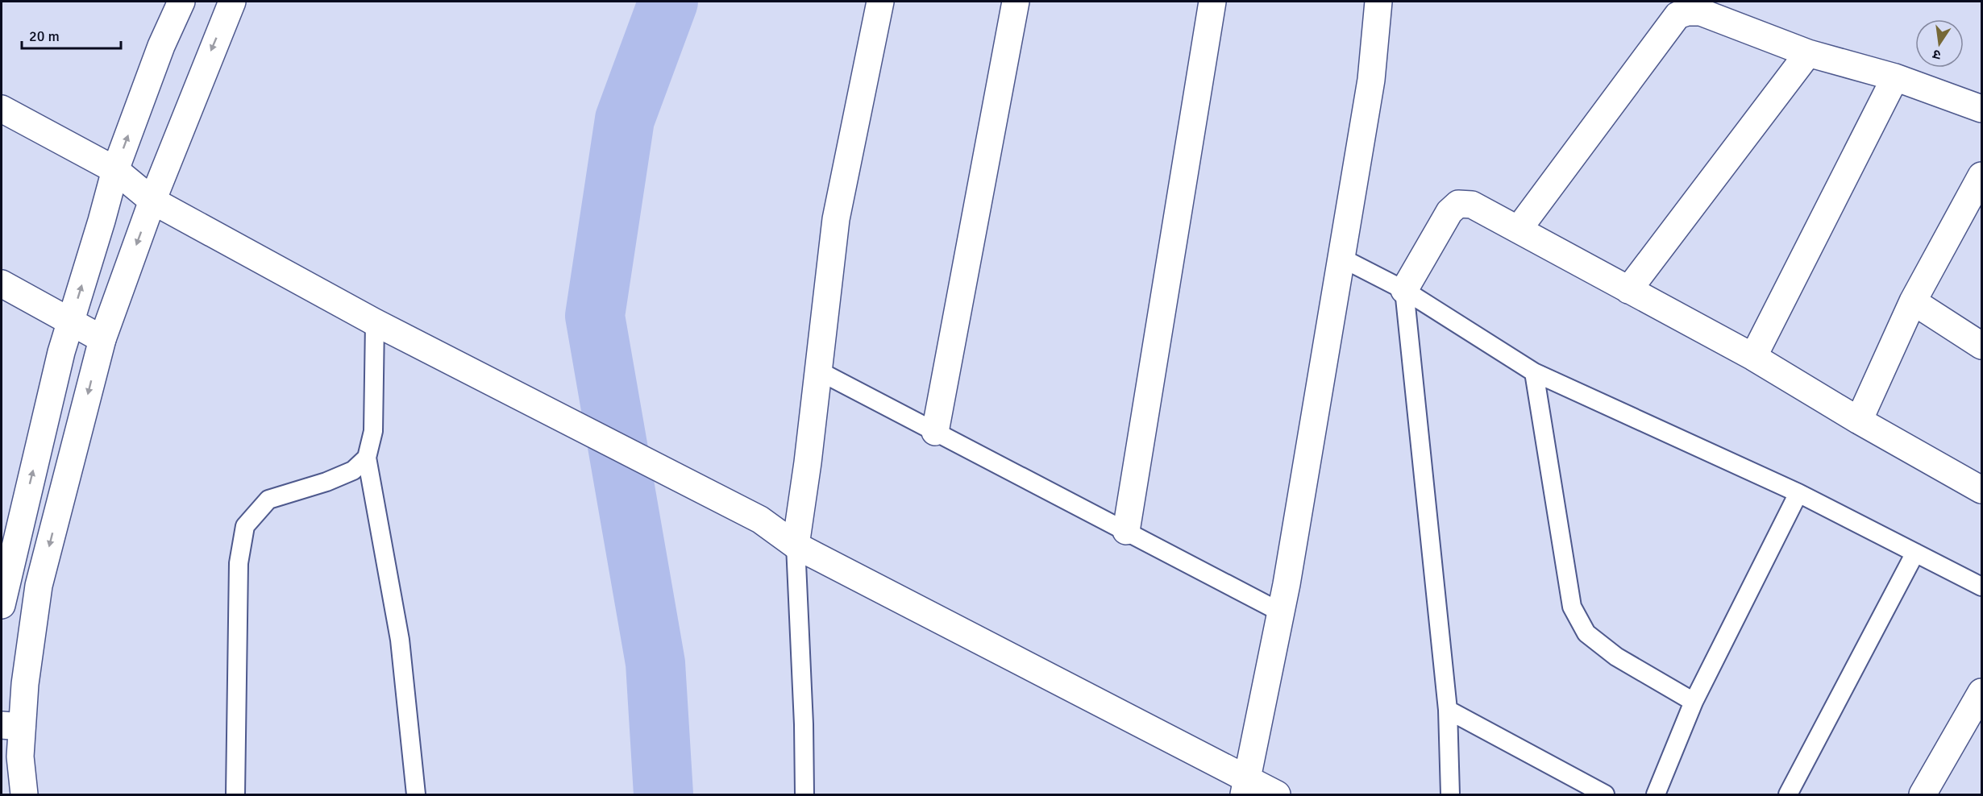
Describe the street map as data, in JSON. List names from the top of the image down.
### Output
{
  "scale_bar": "20 m",
  "north": "bottom"
}
